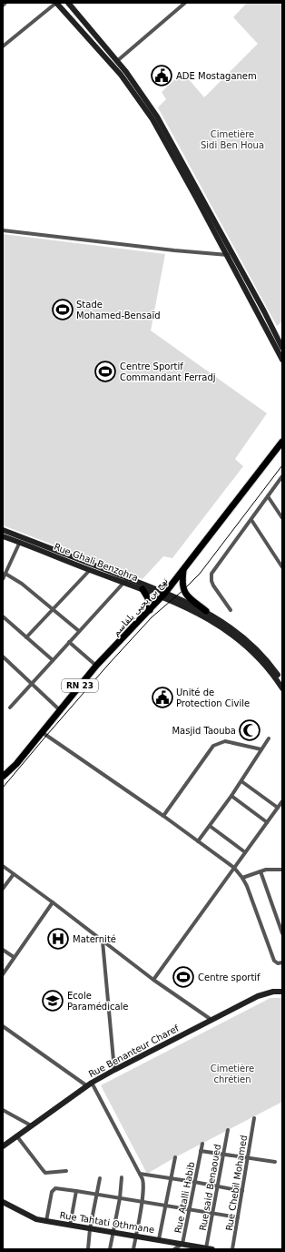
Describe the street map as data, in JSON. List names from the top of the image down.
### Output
{
  "streets": {
    "main road": [
      "Rue Ghali Benzohra",
      "نهج بن يحيى بلقاسم",
      "RN 23",
      "Rue Benanteur Charef",
      "Rue Tahtati Othmane"
    ],
    "street": ["Rue Chebil Mohamed", "Rue said Benaoued", "Rue Atalli Habib"]
  },
  "crossings": [
    ["Rue Ghali Benzohra", "نهج بن يحيى بلقاسم"],
    ["Rue said Benaoued", "Rue Tahtati Othmane"],
    ["Rue Atalli Habib", "Rue Tahtati Othmane"]
  ],
  "parks": ["Cimetière Sidi Ben Houa", "Cimetière chrétien"],
  "places": {
    "public building": ["ADE Mostaganem", "Unité de Protection Civile"],
    "sports": ["Stade Mohamed-Bensaïd", "Centre Sportif Commandant Ferradj", "Centre sportif"],
    "mosque": ["Masjid Taouba"],
    "hospital": ["Maternité"],
    "school or university": ["Ecole Paramédicale"]
  }
}
